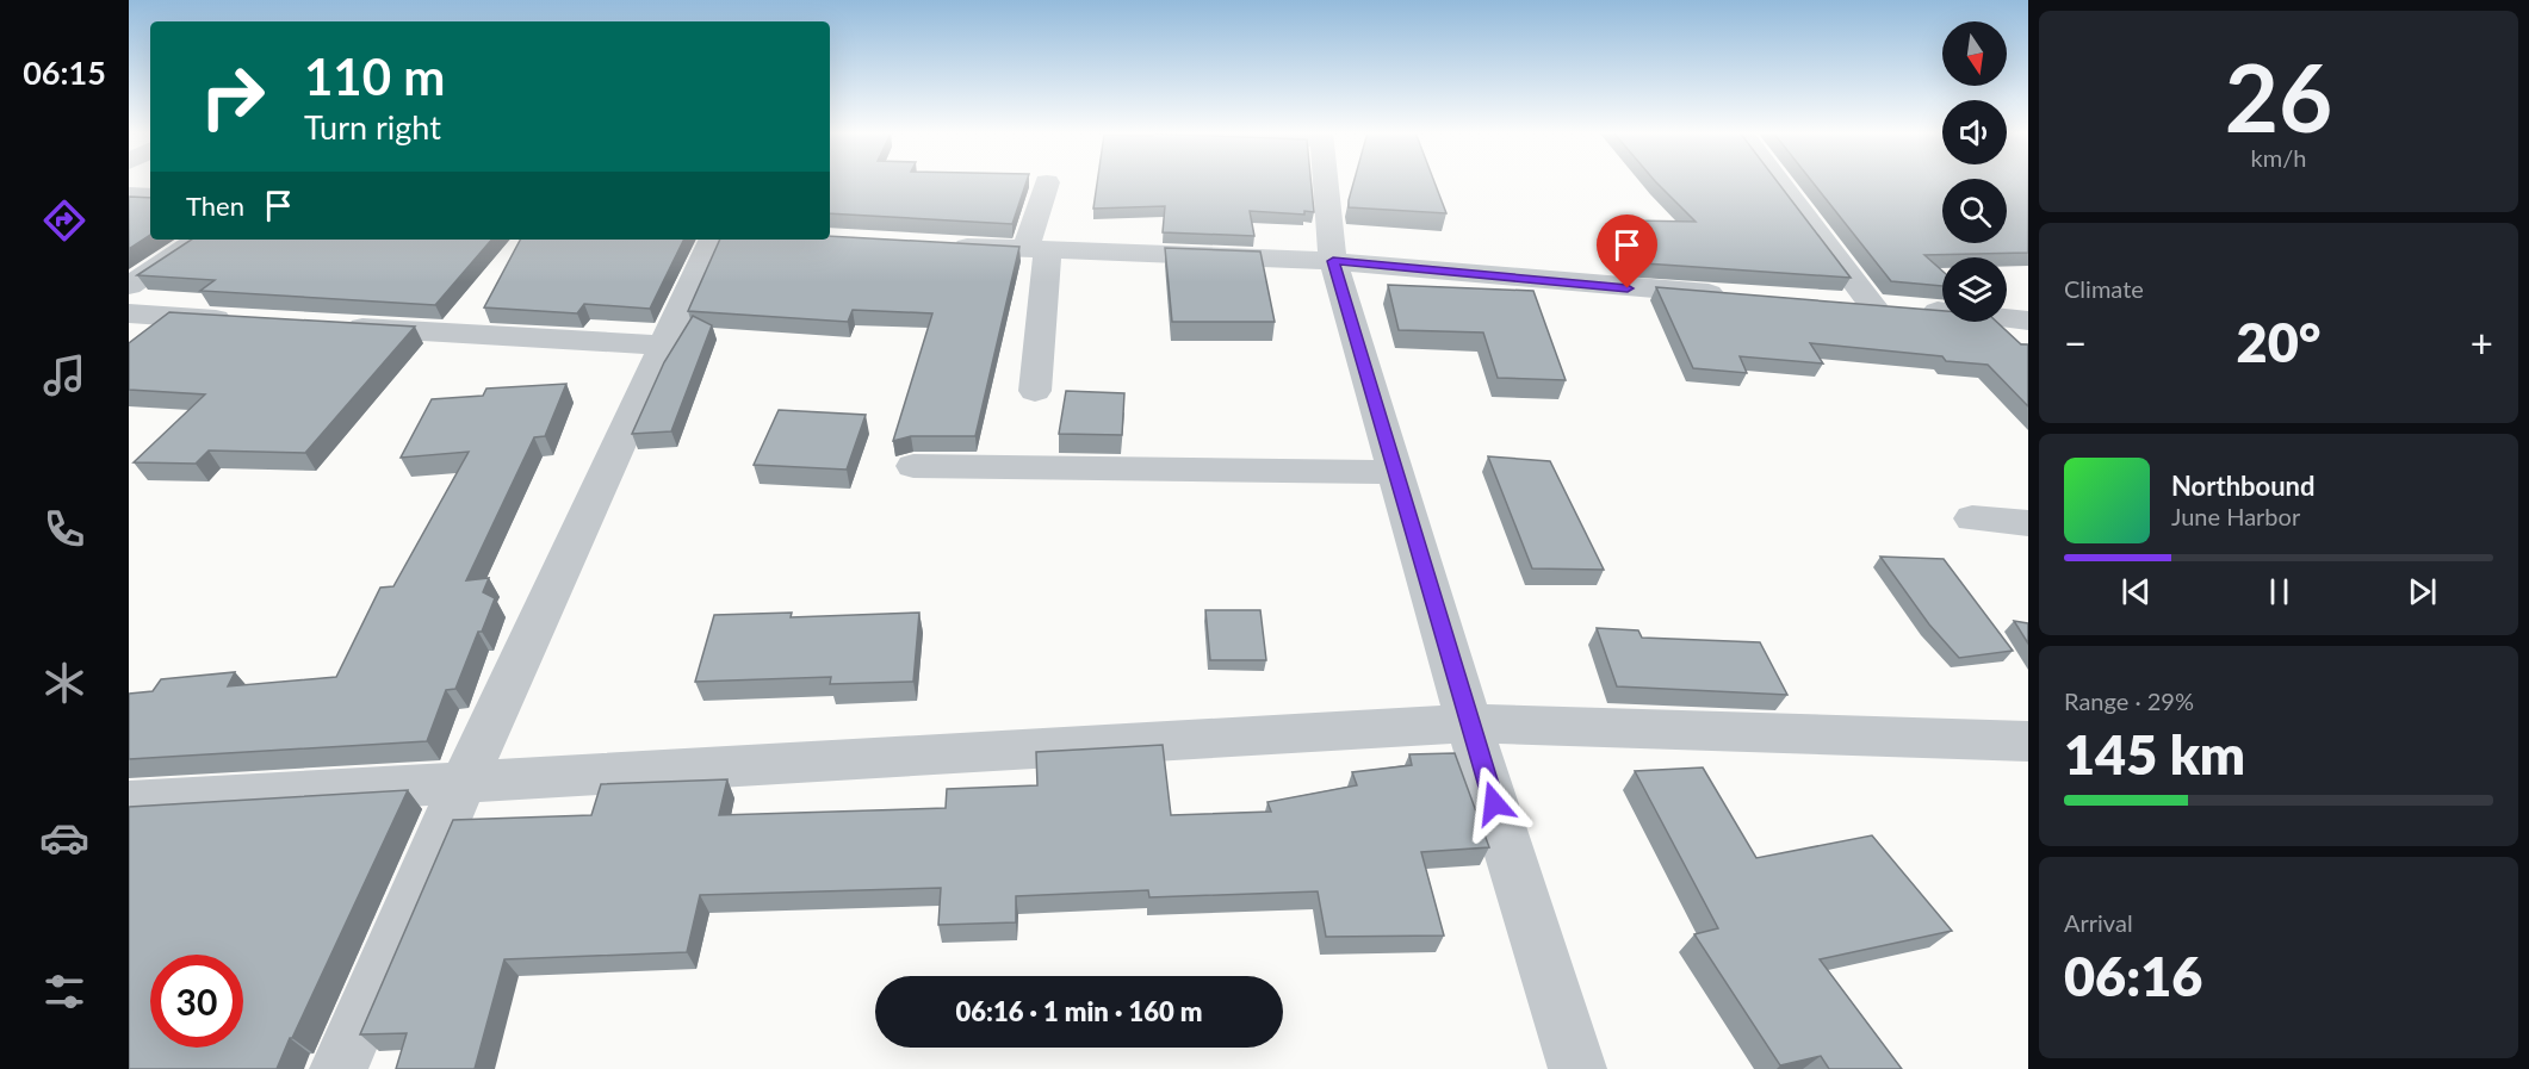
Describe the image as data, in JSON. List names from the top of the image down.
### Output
{
  "north": "bottom",
  "page": {
    "tabs": "06:15",
    "tile": [
      ["26", "km/h"],
      "Climate",
      ["Range · 29%", "145 km"],
      ["Arrival", "06:16"]
    ],
    "turn": ["110 m", "Turn right"],
    "then": "Then",
    "heat": ["−", "20°", "+"],
    "song": ["Northbound", "June Harbor"],
    "limit": "30",
    "trip": "06:16 · 1 min · 160 m"
  }
}
